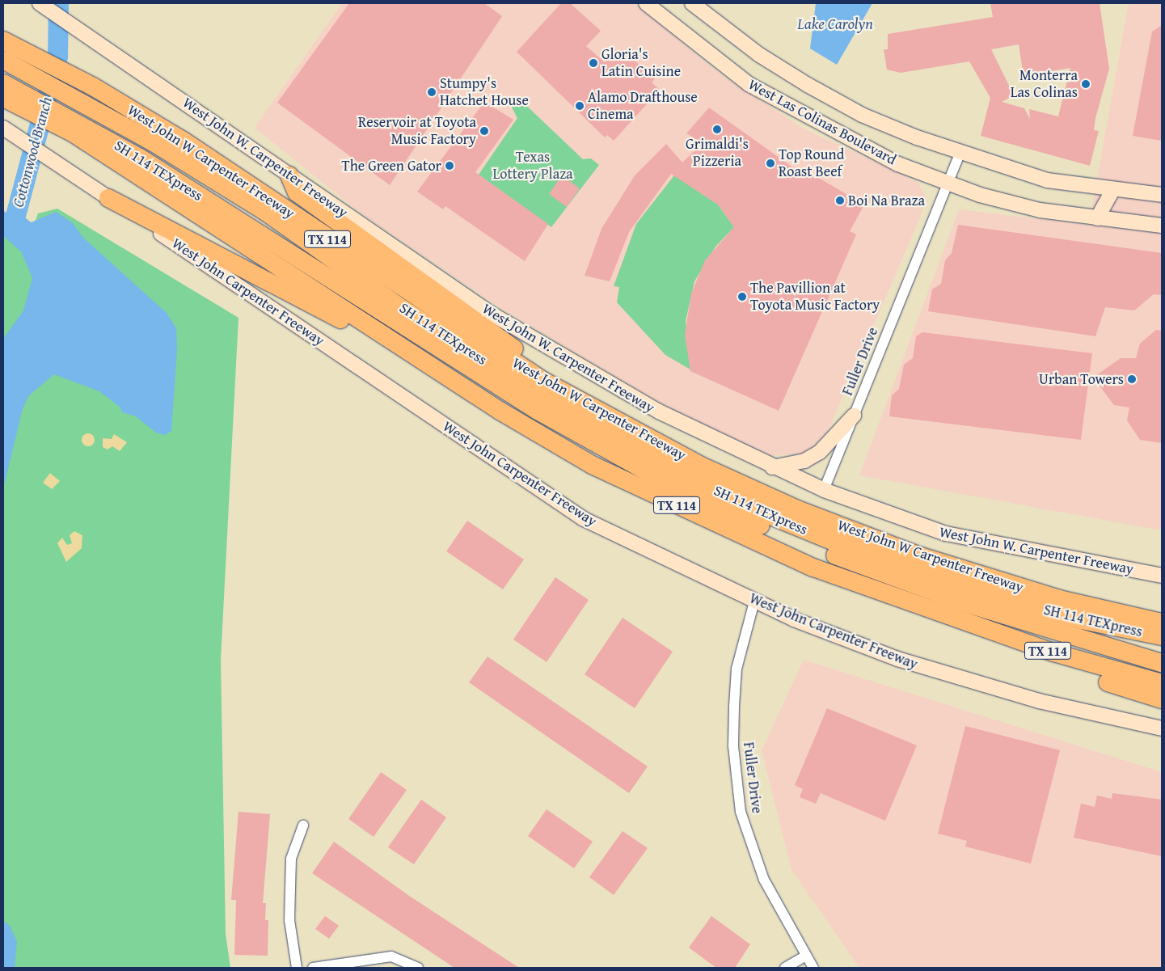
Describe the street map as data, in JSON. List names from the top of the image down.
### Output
{
  "streets": {
    "highway": ["West John W Carpenter Freeway", "SH 114 TEXpress", "TX 114"],
    "main road": ["West Las Colinas Boulevard", "West John W. Carpenter Freeway", "West John Carpenter Freeway"],
    "street": ["Fuller Drive"]
  },
  "crossings": [
    ["West Las Colinas Boulevard", "Fuller Drive"],
    ["West John W. Carpenter Freeway", "Fuller Drive"],
    ["West John W Carpenter Freeway", "SH 114 TEXpress"],
    ["SH 114 TEXpress", "TX 114"],
    ["West John Carpenter Freeway", "Fuller Drive"]
  ],
  "water": ["Lake Carolyn", "Cottonwood Branch"],
  "parks": ["Texas Lottery Plaza"],
  "places": [
    "Gloria's Latin Cuisine",
    "Monterra Las Colinas",
    "Stumpy's Hatchet House",
    "Alamo Drafthouse Cinema",
    "Grimaldi's Pizzeria",
    "Reservoir at Toyota Music Factory",
    "Top Round Roast Beef",
    "The Green Gator",
    "Boi Na Braza",
    "The Pavillion at Toyota Music Factory",
    "Urban Towers"
  ]
}
